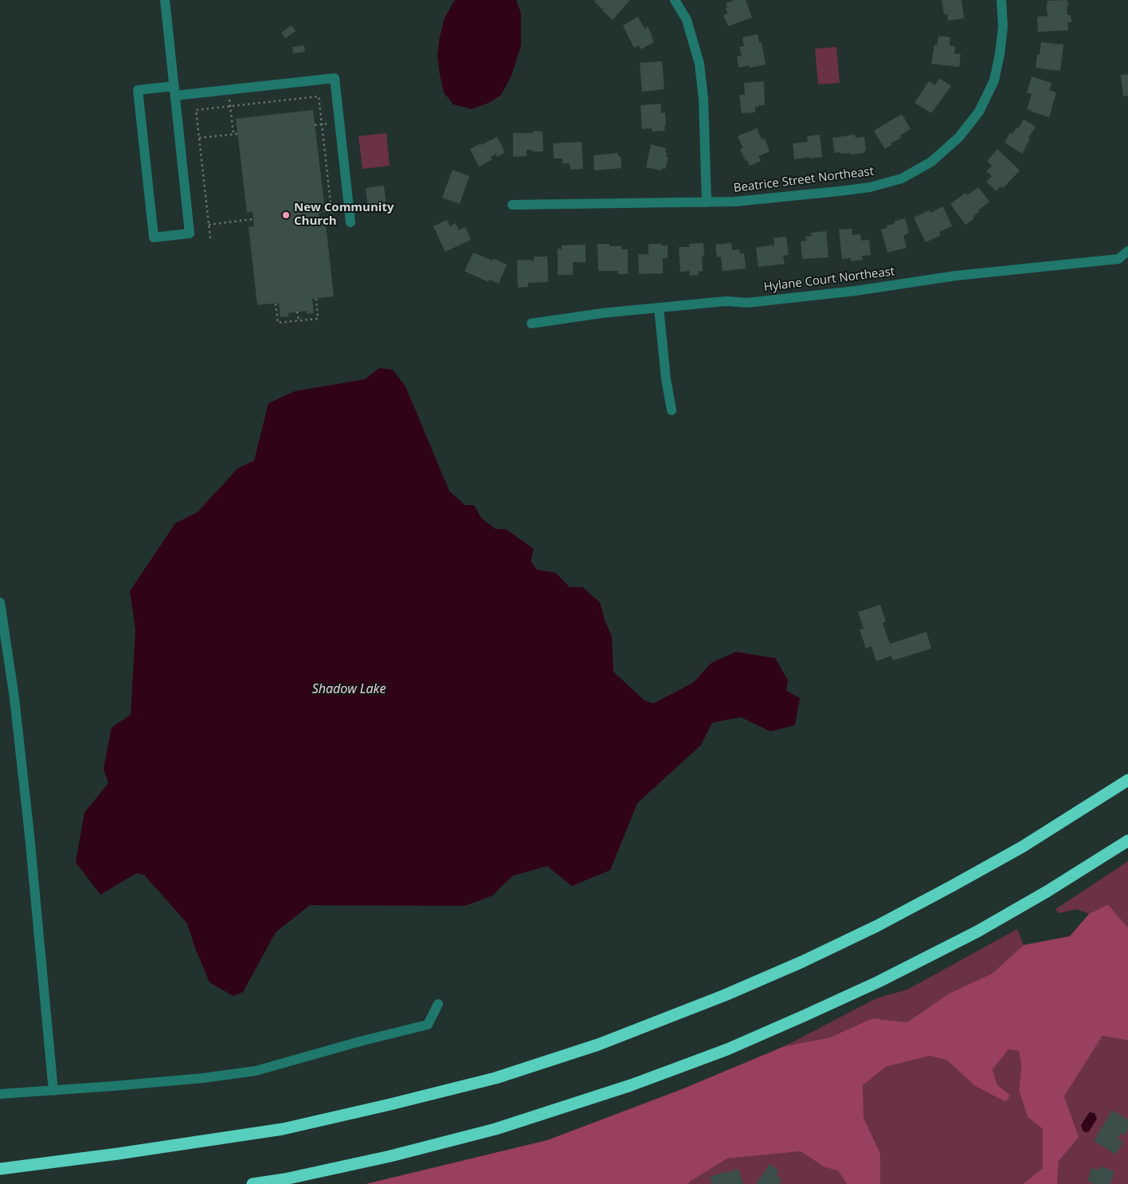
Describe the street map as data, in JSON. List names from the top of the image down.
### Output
{
  "streets": {
    "street": ["Beatrice Street Northeast", "Hylane Court Northeast"]
  },
  "water": ["Shadow Lake"],
  "places": ["New Community Church"]
}
